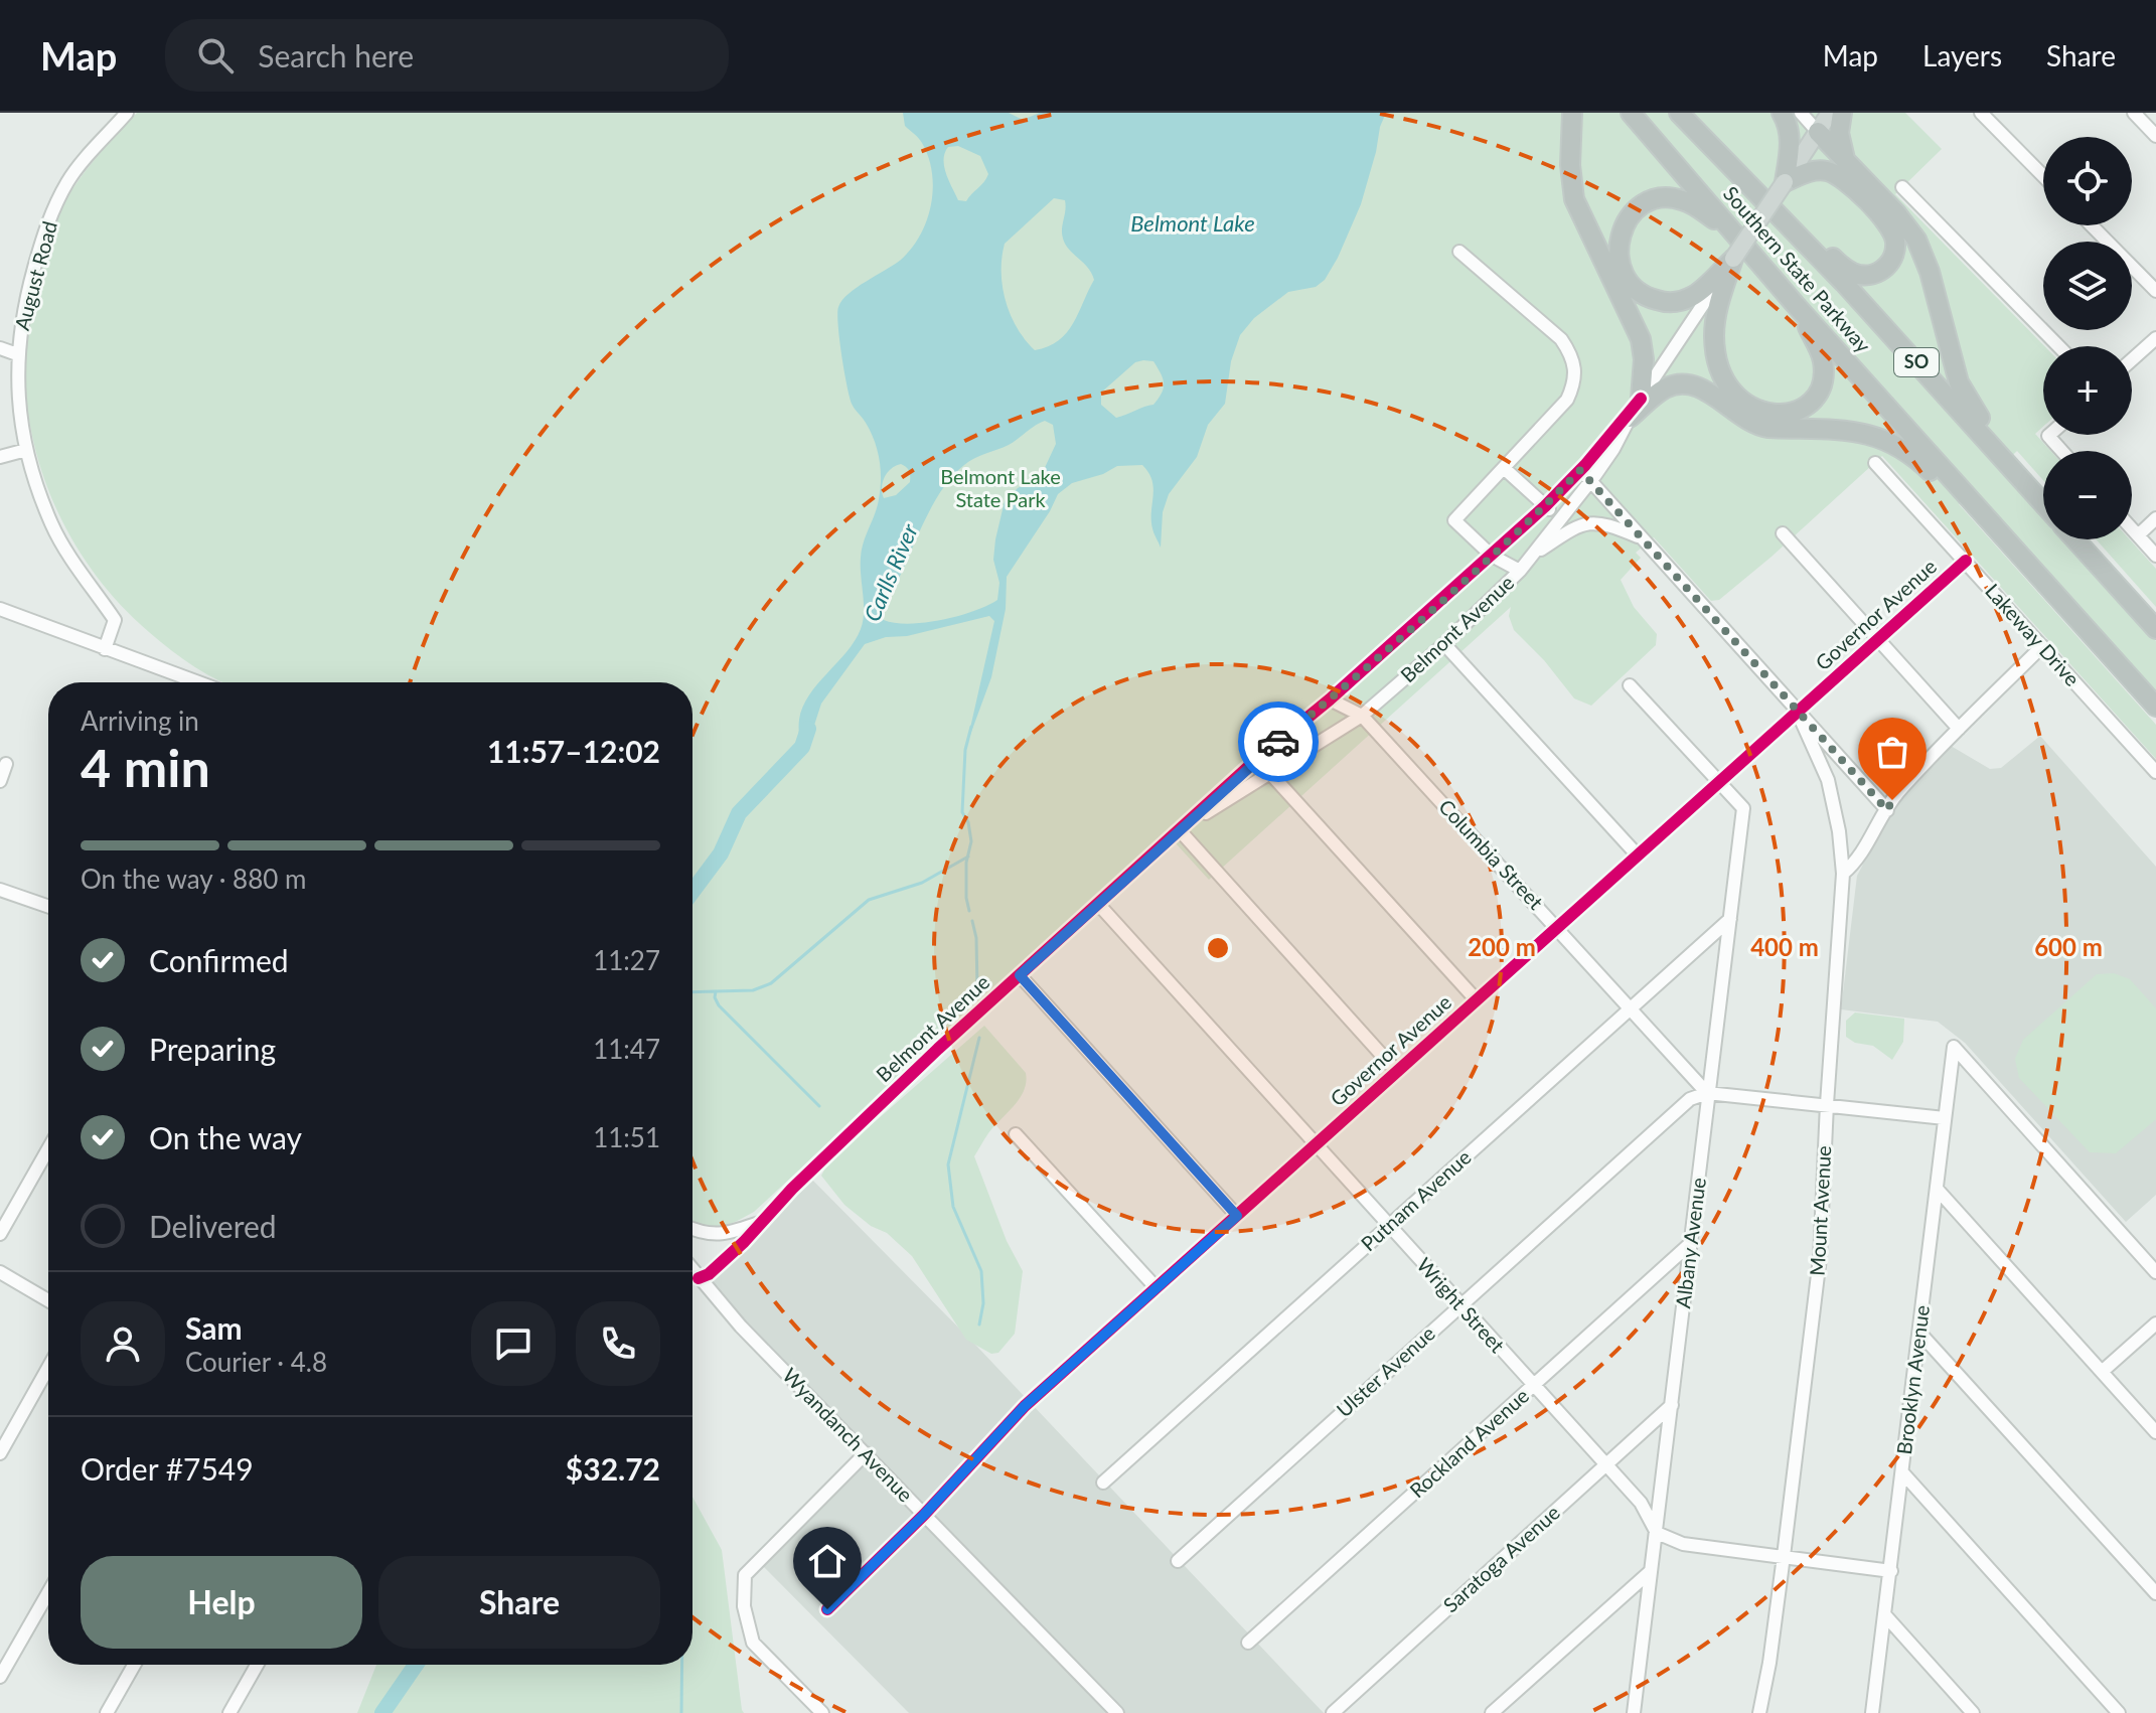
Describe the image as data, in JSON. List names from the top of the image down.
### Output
{
  "streets": {
    "highway": ["Southern State Parkway", "SO"],
    "main road": ["Belmont Avenue"],
    "street": [
      "August Road",
      "Governor Avenue",
      "Lakeway Drive",
      "Columbia Street",
      "Putnam Avenue",
      "Mount Avenue",
      "Albany Avenue",
      "Wright Street",
      "Ulster Avenue",
      "Brooklyn Avenue",
      "Wyandanch Avenue",
      "Rockland Avenue",
      "Saratoga Avenue"
    ]
  },
  "crossings": [
    ["Governor Avenue", "Lakeway Drive"],
    ["Governor Avenue", "Columbia Street"],
    ["Governor Avenue", "Mount Avenue"],
    ["Governor Avenue", "Albany Avenue"],
    ["Governor Avenue", "Wright Street"],
    ["Governor Avenue", "Wyandanch Avenue"],
    ["Belmont Avenue", "Columbia Street"],
    ["Belmont Avenue", "Wright Street"],
    ["Belmont Avenue", "Wyandanch Avenue"],
    ["Columbia Street", "Putnam Avenue"],
    ["Columbia Street", "Albany Avenue"],
    ["Columbia Street", "Ulster Avenue"],
    ["Putnam Avenue", "Albany Avenue"],
    ["Putnam Avenue", "Wright Street"],
    ["Albany Avenue", "Wright Street"],
    ["Albany Avenue", "Ulster Avenue"],
    ["Albany Avenue", "Rockland Avenue"],
    ["Albany Avenue", "Saratoga Avenue"],
    ["Wright Street", "Ulster Avenue"],
    ["Wright Street", "Rockland Avenue"],
    ["Wright Street", "Saratoga Avenue"]
  ],
  "water": ["Belmont Lake", "Carlls River"],
  "parks": ["Belmont Lake State Park"],
  "page": {
    "header": "Map",
    "search": "Search here",
    "nav": ["Map", "Layers", "Share"],
    "map_buttons": ["+", "−"],
    "heading": ["4 min", "Arriving in", "11:57–12:02"],
    "panel": [
      "Sam",
      "Courier · 4.8",
      "Order #7549",
      "$32.72"
    ],
    "bar": "On the way · 880 m",
    "list": [
      ["Confirmed", "11:27"],
      ["Preparing", "11:47"],
      ["On the way", "11:51"],
      "Delivered"
    ],
    "buttons": ["Help", "Share"]
  },
  "rings": ["200 m", "400 m", "600 m"]
}
